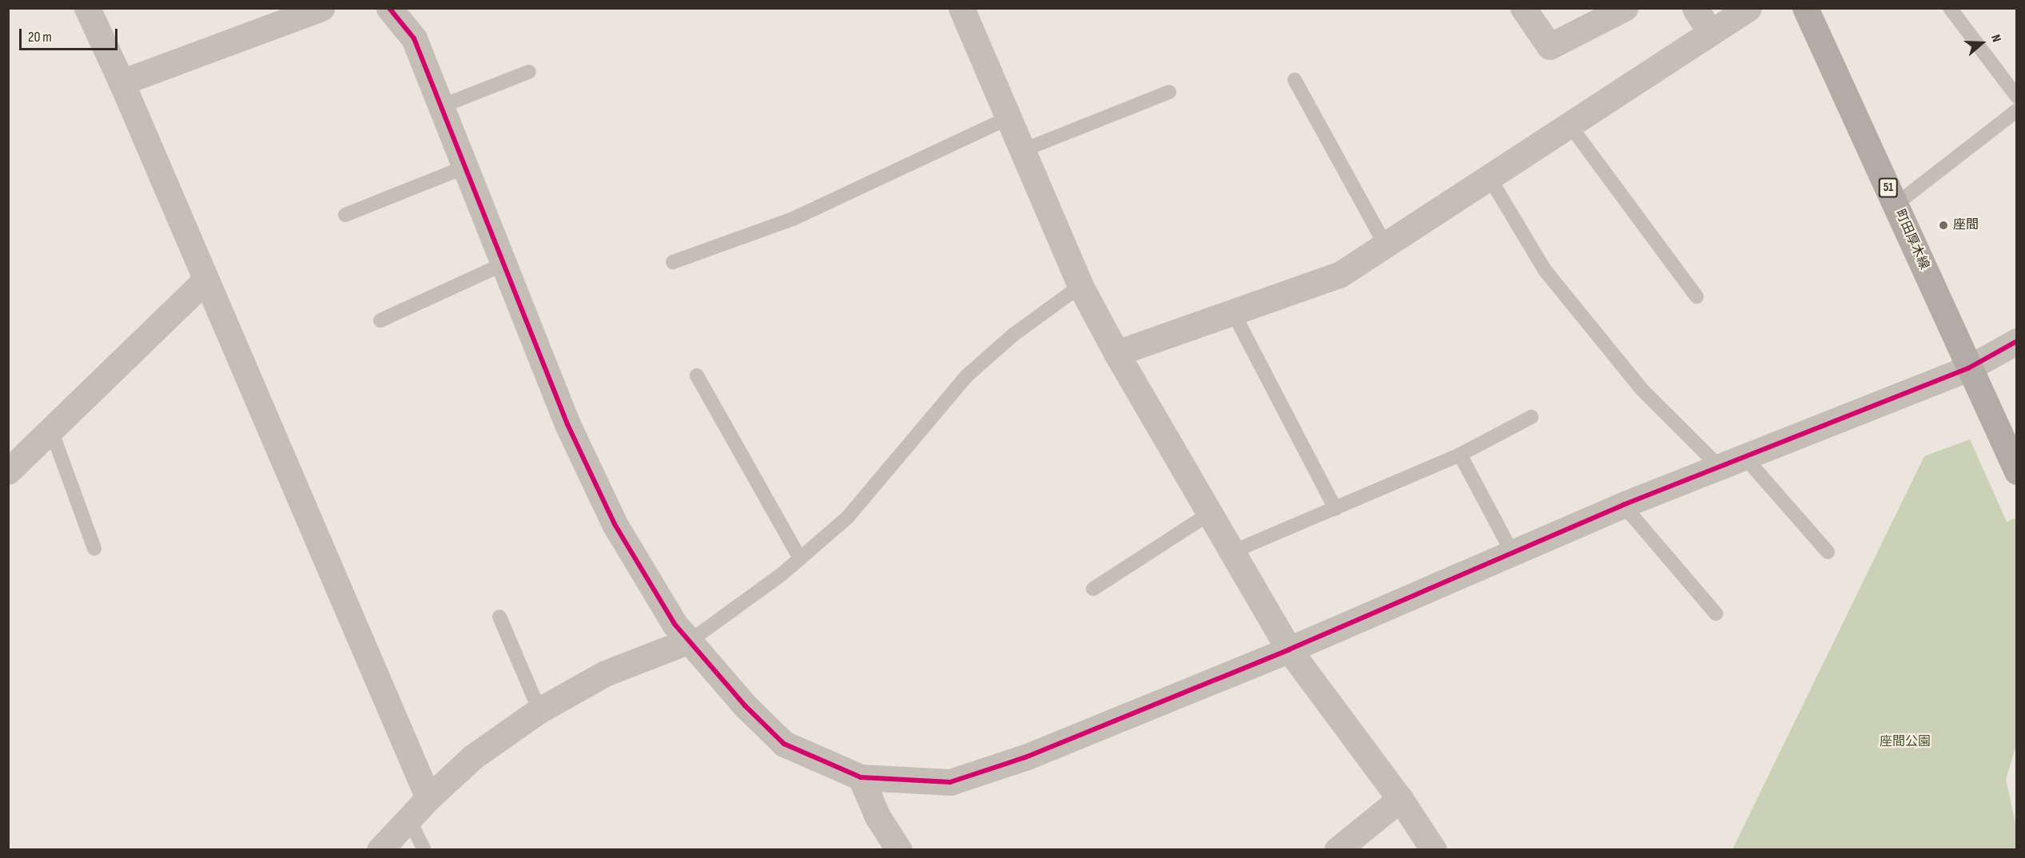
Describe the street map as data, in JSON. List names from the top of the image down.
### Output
{
  "streets": {
    "main road": ["51", "町田厚木線"]
  },
  "parks": ["座間公園"],
  "places": ["座間"],
  "scale_bar": "20 m",
  "north": "right"
}
